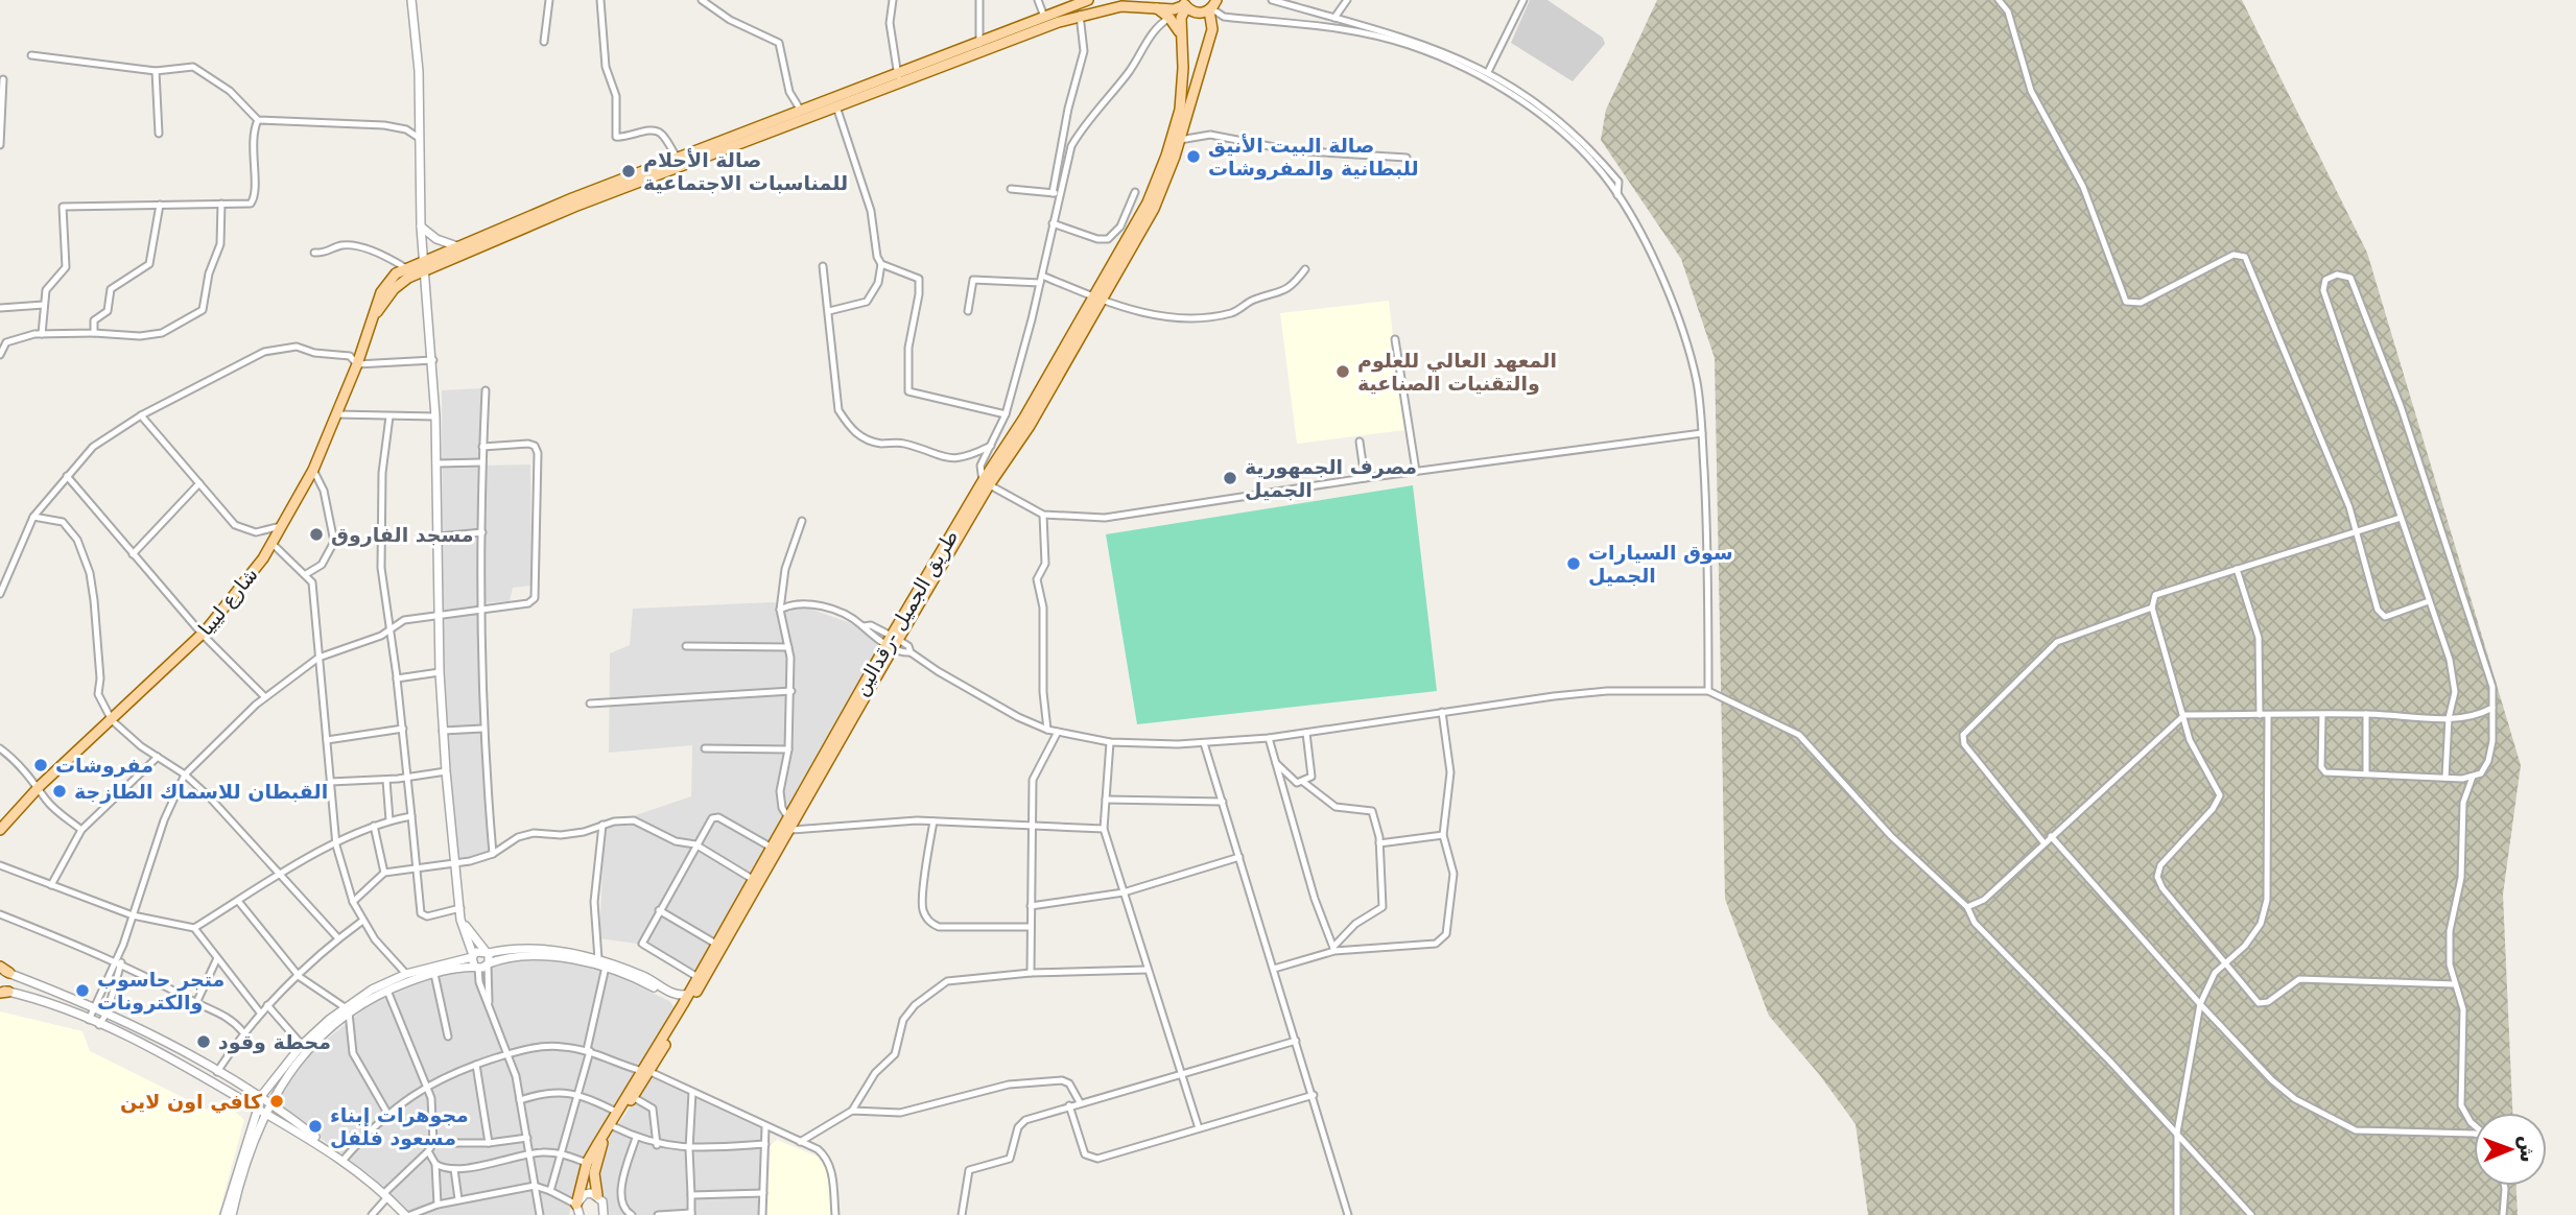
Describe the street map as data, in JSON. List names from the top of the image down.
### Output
{
  "streets": {
    "main road": ["شارع ليبيا", "طريق الجميل -رقدالين"]
  },
  "places": [
    "صالة البيت الأنيق للبطانية والمفروشات",
    "صالة الأحلام للمناسبات الاجتماعية",
    "المعهد العالي للعلوم والتقنيات الصناعية",
    "مصرف الجمهورية الجميل",
    "مسجد الفاروق",
    "سوق السيارات الجميل",
    "مفروشات",
    "القبطان للاسماك الطازجة",
    "متجر حاسوب والكترونات",
    "محطة وقود",
    "كافي اون لاين",
    "مجوهرات إبناء مسعود فلفل"
  ],
  "north": "right"
}
